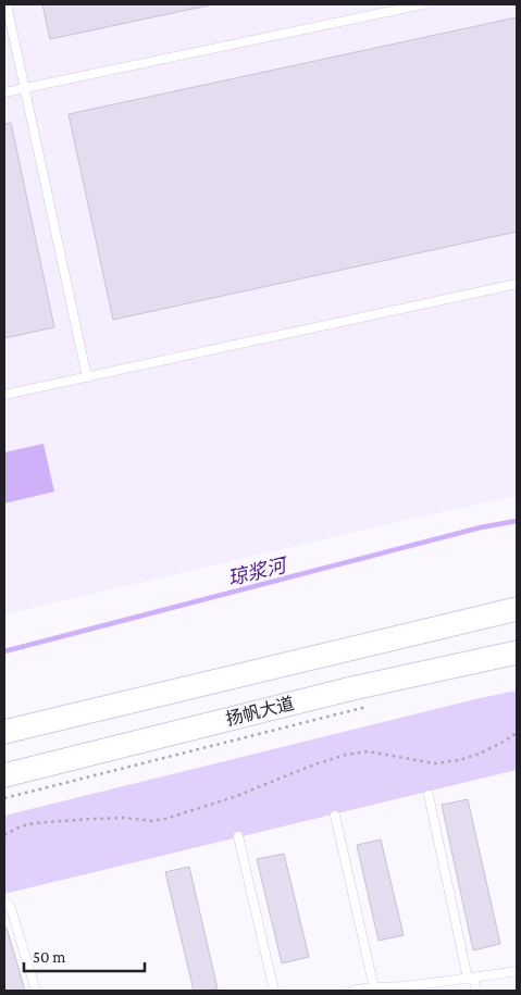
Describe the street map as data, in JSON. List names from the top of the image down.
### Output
{
  "streets": {
    "main road": ["扬帆大道"]
  },
  "water": ["琼浆河"],
  "scale_bar": "50 m"
}
